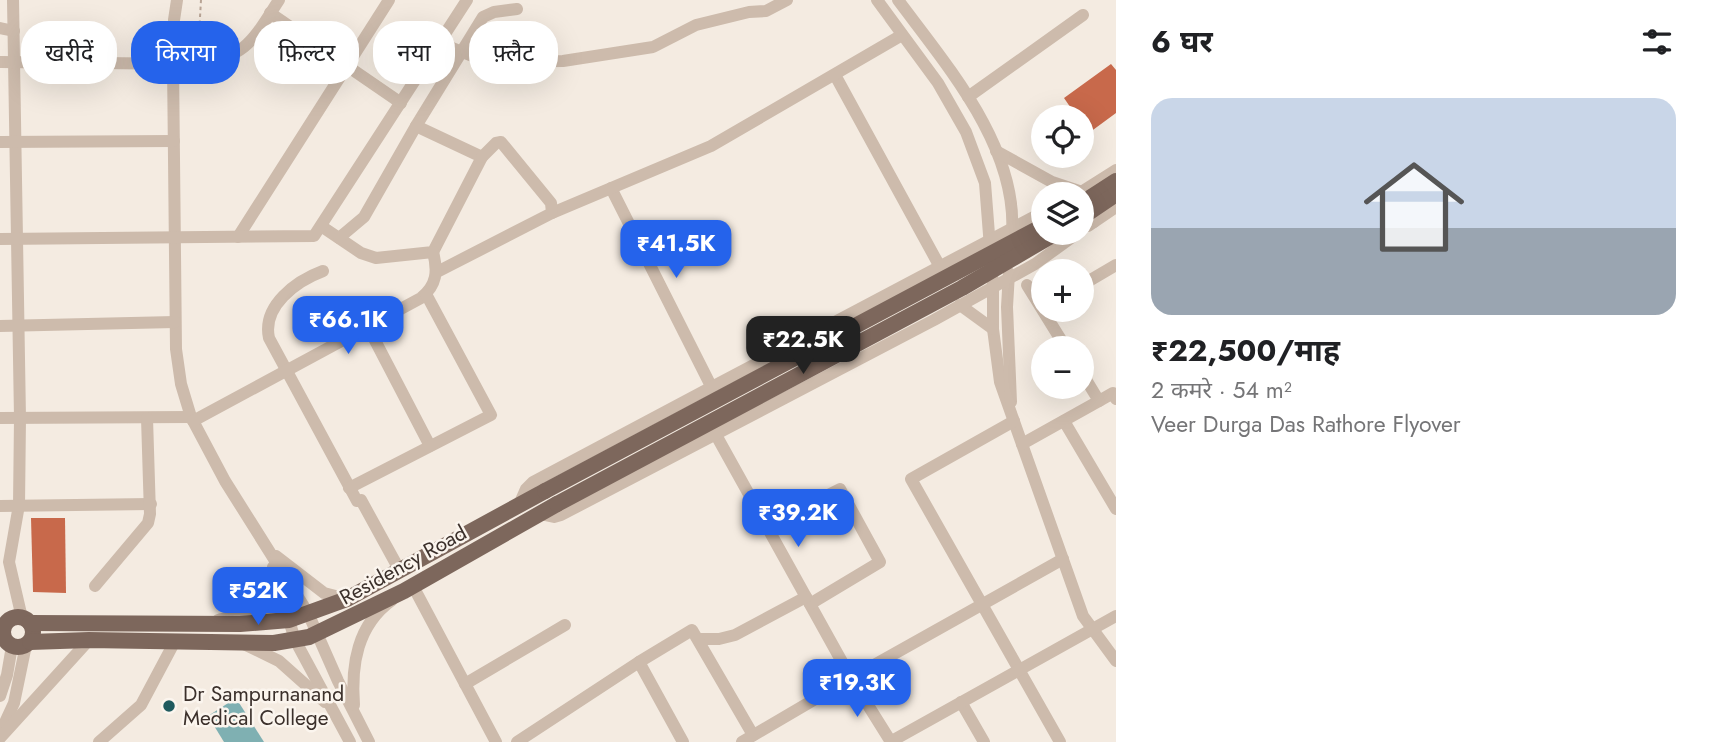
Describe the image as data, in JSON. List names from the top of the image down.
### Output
{
  "streets": {
    "main road": ["Residency Road"]
  },
  "places": ["Dr Sampurnanand Medical College"],
  "page": {
    "heading": "6 घर",
    "chip": [
      "खरीदें",
      "किराया",
      "फ़िल्टर",
      "नया",
      "फ़्लैट"
    ],
    "list": [
      {
        "name": "₹22,500/माह",
        "note": "2 कमरे · 54 m² · Veer Durga Das Rathore Flyover"
      }
    ],
    "map_buttons": ["+", "−"],
    "price": [
      "₹41.5K",
      "₹66.1K",
      "₹22.5K",
      "₹39.2K",
      "₹52K",
      "₹19.3K"
    ]
  }
}
